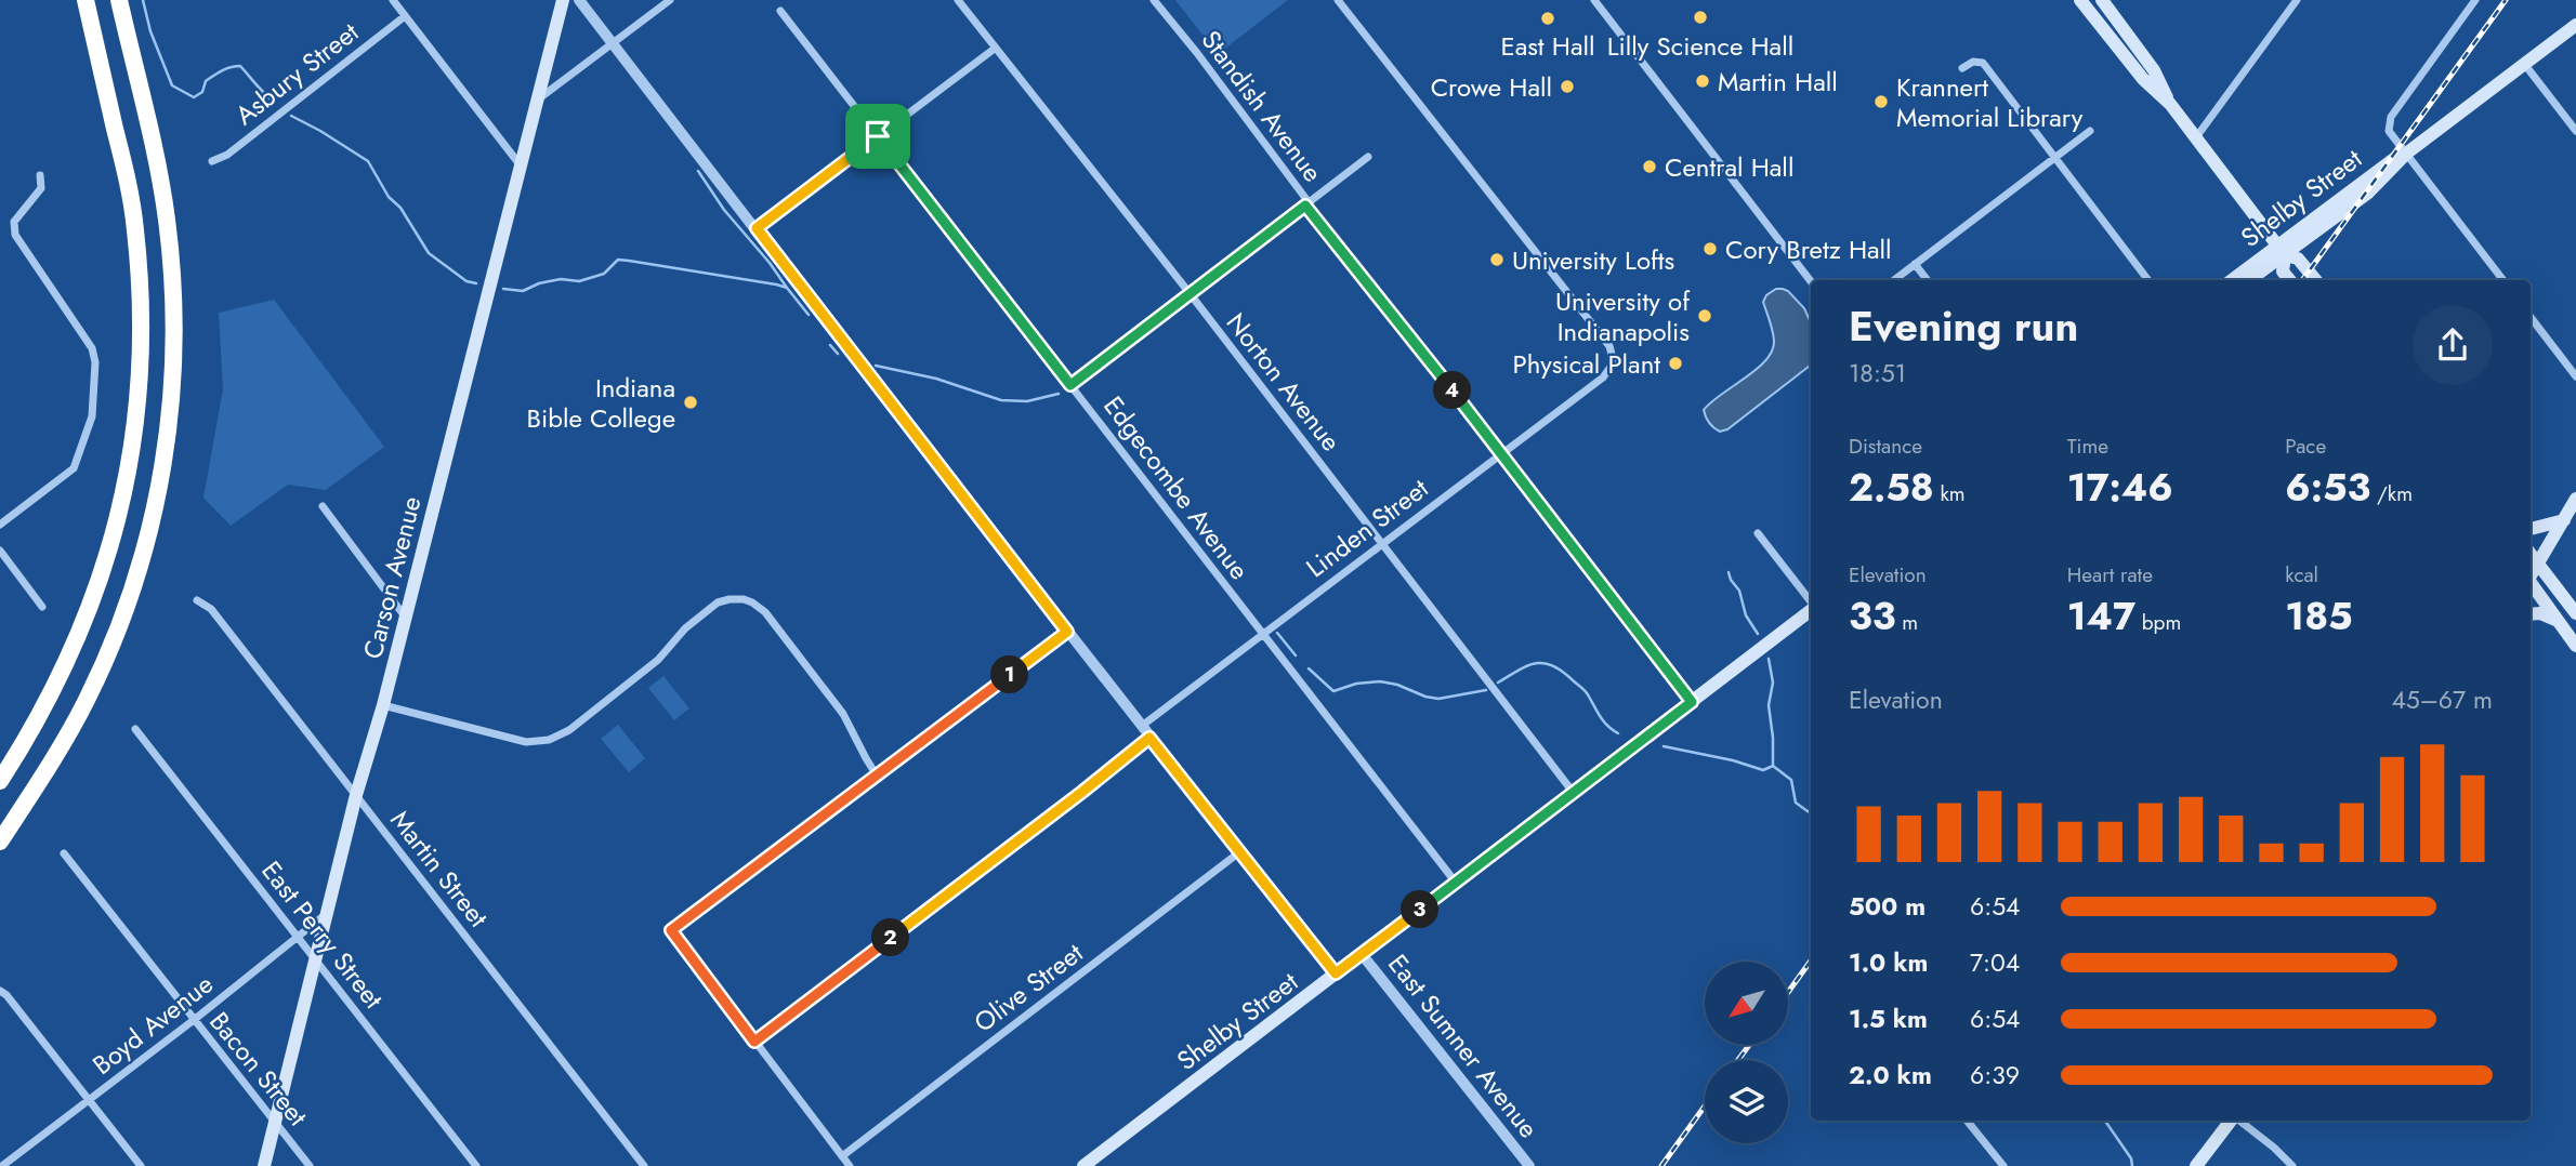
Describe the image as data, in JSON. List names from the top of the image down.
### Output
{
  "streets": {
    "main road": ["Shelby Street", "Carson Avenue"],
    "street": [
      "Asbury Street",
      "Standish Avenue",
      "Norton Avenue",
      "Edgecombe Avenue",
      "Linden Street",
      "Martin Street",
      "East Perry Street",
      "Olive Street",
      "Boyd Avenue",
      "East Sumner Avenue",
      "Bacon Street"
    ]
  },
  "crossings": [
    ["Standish Avenue", "Shelby Street"],
    ["Standish Avenue", "Linden Street"],
    ["Shelby Street", "Norton Avenue"],
    ["Shelby Street", "Edgecombe Avenue"],
    ["Shelby Street", "East Sumner Avenue"],
    ["Norton Avenue", "Linden Street"],
    ["Edgecombe Avenue", "Linden Street"],
    ["Carson Avenue", "Martin Street"],
    ["Carson Avenue", "East Perry Street"],
    ["Carson Avenue", "Boyd Avenue"],
    ["Carson Avenue", "Bacon Street"],
    ["East Perry Street", "Boyd Avenue"],
    ["Boyd Avenue", "Bacon Street"]
  ],
  "places": [
    "Lilly Science Hall",
    "East Hall",
    "Martin Hall",
    "Crowe Hall",
    "Krannert Memorial Library",
    "Central Hall",
    "Cory Bretz Hall",
    "University Lofts",
    "University of Indianapolis",
    "Physical Plant",
    "Indiana Bible College"
  ],
  "north": "bottom left",
  "page": {
    "heading": ["Evening run", "18:51"],
    "pins": [
      "4",
      "1",
      "3",
      "2"
    ],
    "stats": [
      ["Distance", "2.58 km"],
      ["Time", "17:46"],
      ["Pace", "6:53 /km"],
      ["Elevation", "33 m"],
      ["Heart rate", "147 bpm"],
      ["kcal", "185"]
    ],
    "chart": ["Elevation", "45–67 m"],
    "list": [
      {
        "name": "500 m",
        "note": "6:54"
      },
      {
        "name": "1.0 km",
        "note": "7:04"
      },
      {
        "name": "1.5 km",
        "note": "6:54"
      },
      {
        "name": "2.0 km",
        "note": "6:39"
      }
    ]
  }
}
